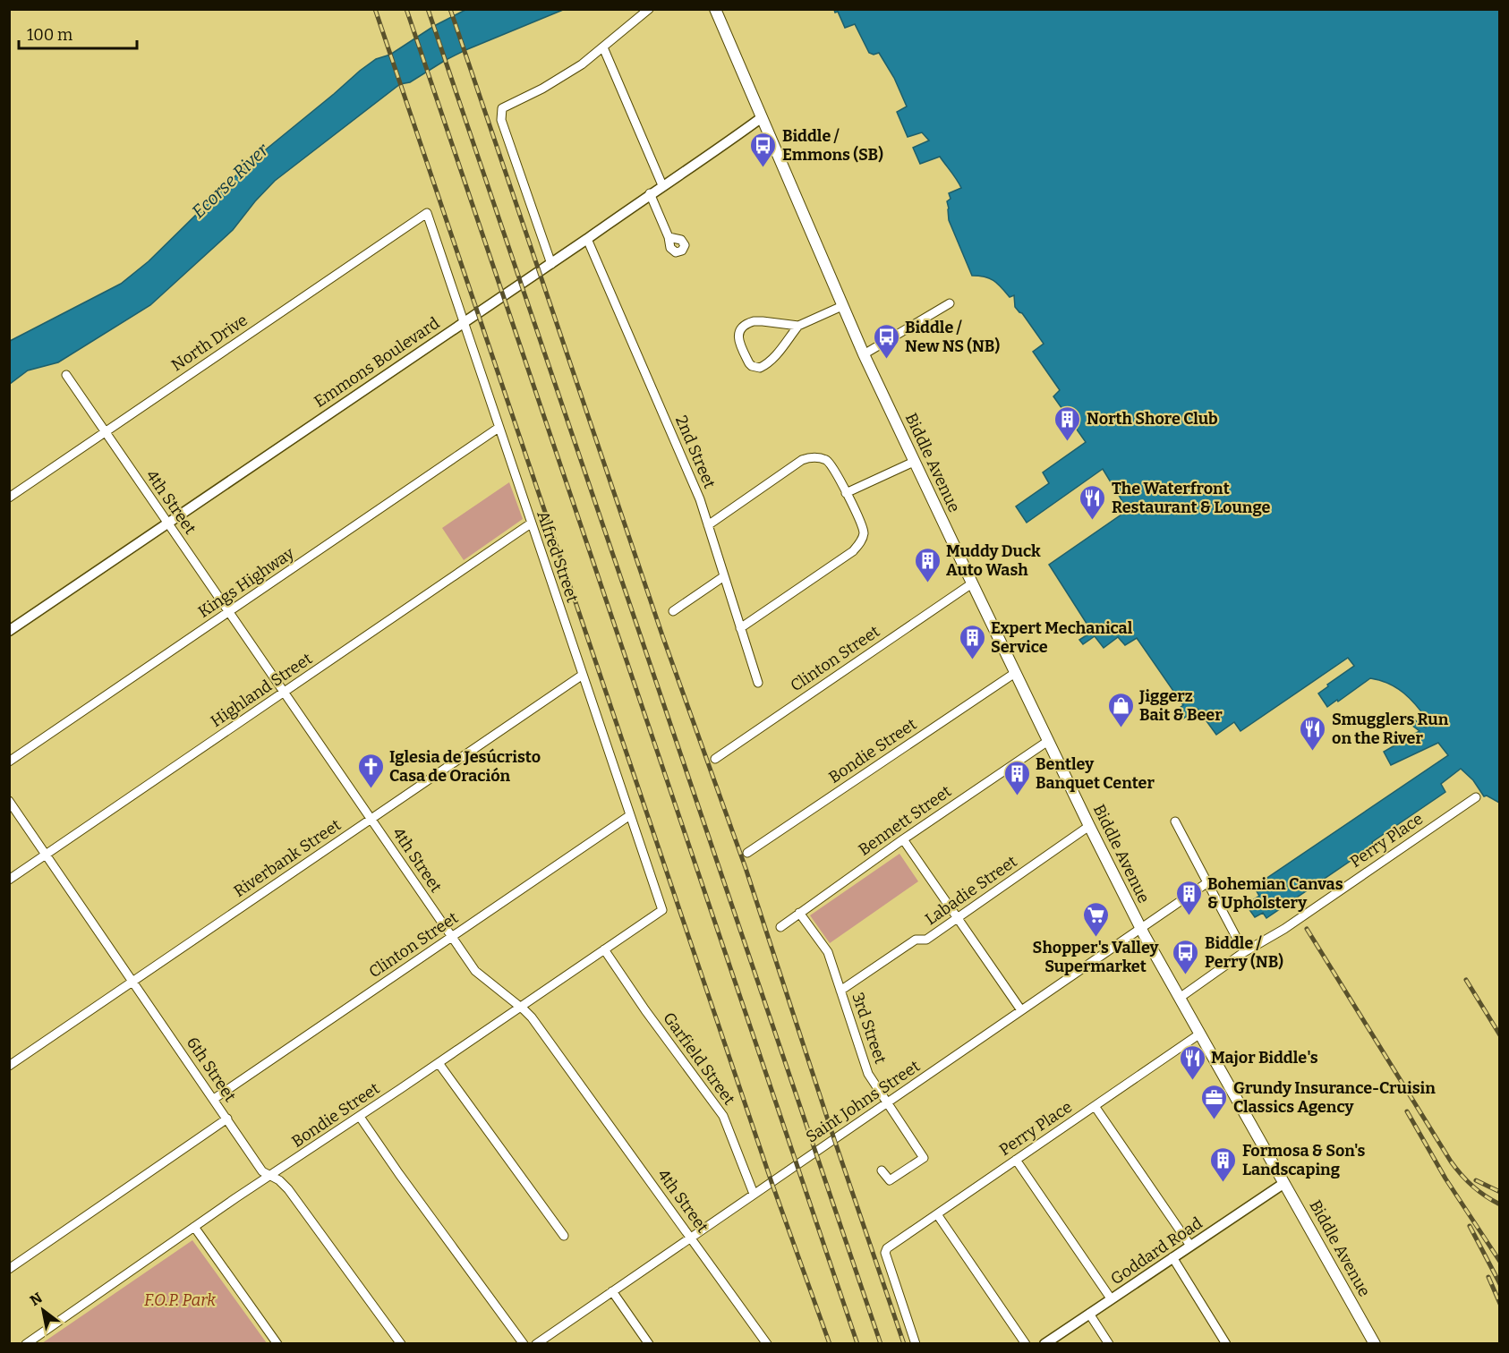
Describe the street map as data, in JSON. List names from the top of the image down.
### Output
{
  "streets": {
    "main road": ["Biddle Avenue"],
    "street": [
      "North Drive",
      "Emmons Boulevard",
      "2nd Street",
      "4th Street",
      "Alfred Street",
      "Kings Highway",
      "Clinton Street",
      "Highland Street",
      "Bondie Street",
      "Bennett Street",
      "Perry Place",
      "Riverbank Street",
      "Labadie Street",
      "3rd Street",
      "Garfield Street",
      "6th Street",
      "Saint Johns Street",
      "Goddard Road"
    ]
  },
  "crossings": [
    ["North Drive", "4th Street"],
    ["North Drive", "Alfred Street"],
    ["Emmons Boulevard", "2nd Street"],
    ["Emmons Boulevard", "Biddle Avenue"],
    ["Emmons Boulevard", "4th Street"],
    ["Emmons Boulevard", "Alfred Street"],
    ["Biddle Avenue", "Clinton Street"],
    ["Biddle Avenue", "Bondie Street"],
    ["Biddle Avenue", "Bennett Street"],
    ["Biddle Avenue", "Perry Place"],
    ["Biddle Avenue", "Labadie Street"],
    ["Biddle Avenue", "Saint Johns Street"],
    ["Biddle Avenue", "Goddard Road"],
    ["4th Street", "Kings Highway"],
    ["4th Street", "Clinton Street"],
    ["4th Street", "Highland Street"],
    ["4th Street", "Bondie Street"],
    ["4th Street", "Riverbank Street"],
    ["4th Street", "Saint Johns Street"],
    ["Alfred Street", "Kings Highway"],
    ["Alfred Street", "Clinton Street"],
    ["Alfred Street", "Highland Street"],
    ["Alfred Street", "Bondie Street"],
    ["Alfred Street", "Riverbank Street"],
    ["Clinton Street", "6th Street"],
    ["Highland Street", "6th Street"],
    ["Bondie Street", "Garfield Street"],
    ["Bondie Street", "6th Street"],
    ["Bennett Street", "3rd Street"],
    ["Riverbank Street", "6th Street"],
    ["Labadie Street", "3rd Street"],
    ["3rd Street", "Saint Johns Street"],
    ["Garfield Street", "Saint Johns Street"]
  ],
  "water": ["Ecorse River"],
  "parks": ["F.O.P. Park"],
  "places": {
    "bus stop": ["Biddle / Emmons (SB)", "Biddle / New NS (NB)", "Biddle / Perry (NB)"],
    "building": [
      "North Shore Club",
      "Muddy Duck Auto Wash",
      "Expert Mechanical Service",
      "Bentley Banquet Center",
      "Bohemian Canvas & Upholstery",
      "Formosa & Son's Landscaping"
    ],
    "restaurant": ["The Waterfront Restaurant & Lounge", "Smugglers Run on the River", "Major Biddle's"],
    "shop": ["Jiggerz Bait & Beer"],
    "church": ["Iglesia de Jesúcristo Casa de Oración"],
    "supermarket": ["Shopper's Valley Supermarket"],
    "office": ["Grundy Insurance-Cruisin Classics Agency"]
  },
  "scale_bar": "100 m",
  "north": "top left"
}
